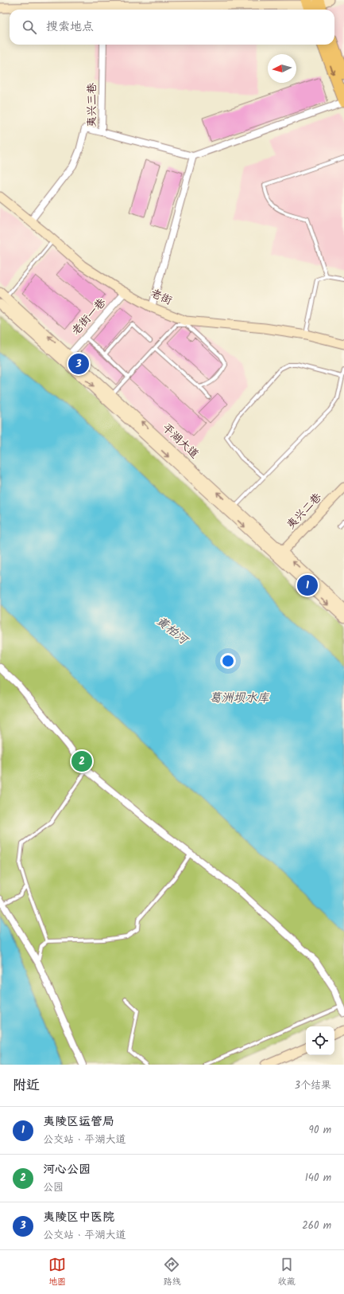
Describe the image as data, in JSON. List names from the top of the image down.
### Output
{
  "streets": {
    "main road": ["老街", "平湖大道", "夷兴二巷"],
    "street": ["夷兴三巷", "老街一巷"]
  },
  "crossings": [
    ["老街", "老街一巷"],
    ["老街一巷", "平湖大道"],
    ["平湖大道", "夷兴二巷"]
  ],
  "water": ["黄柏河", "葛洲坝水库"],
  "north": "left",
  "page": {
    "search": "搜索地点",
    "pins": ["3", "1", "2"],
    "heading": ["附近", "3个结果"],
    "list": [
      {
        "mark": "1",
        "name": "夷陵区运管局",
        "note": "公交站 · 平湖大道",
        "value": "90 m"
      },
      {
        "mark": "2",
        "name": "河心公园",
        "note": "公园",
        "value": "140 m"
      },
      {
        "mark": "3",
        "name": "夷陵区中医院",
        "note": "公交站 · 平湖大道",
        "value": "260 m"
      }
    ],
    "nav": ["地图", "路线", "收藏"]
  }
}
